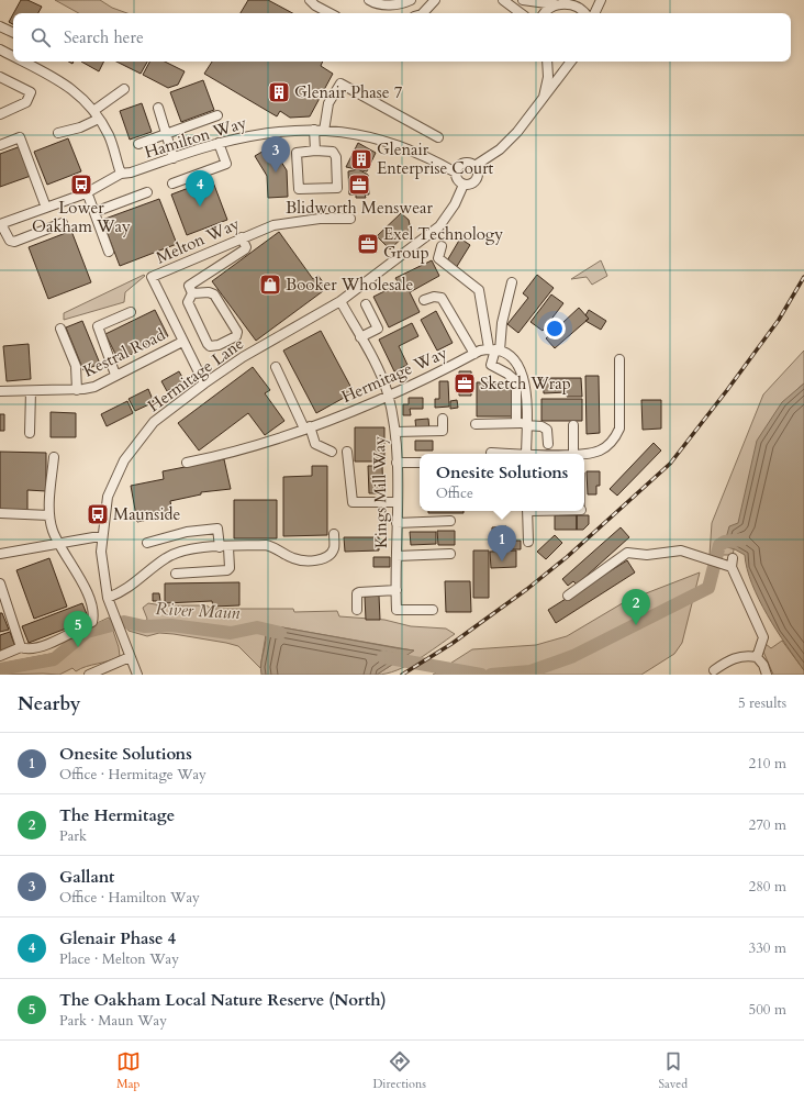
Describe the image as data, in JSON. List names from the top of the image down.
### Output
{
  "streets": {
    "street": [
      "Hamilton Way",
      "Melton Way",
      "Kestral Road",
      "Hermitage Lane",
      "Hermitage Way",
      "Kings Mill Way"
    ]
  },
  "crossings": [
    ["Hamilton Way", "Hermitage Lane"],
    ["Melton Way", "Kestral Road"],
    ["Melton Way", "Hermitage Lane"],
    ["Hermitage Lane", "Kings Mill Way"],
    ["Hermitage Way", "Kings Mill Way"]
  ],
  "water": ["River Maun"],
  "places": {
    "building": ["Glenair Phase 7", "Glenair Enterprise Court"],
    "bus stop": ["Lower Oakham Way", "Maunside"],
    "office": ["Blidworth Menswear", "Exel Technology Group", "Sketch Wrap"],
    "shop": ["Booker Wholesale"]
  },
  "page": {
    "search": "Search here",
    "pins": [
      "3",
      "4",
      "1",
      "2",
      "5"
    ],
    "popup": ["Onesite Solutions", "Office"],
    "heading": ["Nearby", "5 results"],
    "list": [
      {
        "mark": "1",
        "name": "Onesite Solutions",
        "note": "Office · Hermitage Way",
        "value": "210 m"
      },
      {
        "mark": "2",
        "name": "The Hermitage",
        "note": "Park",
        "value": "270 m"
      },
      {
        "mark": "3",
        "name": "Gallant",
        "note": "Office · Hamilton Way",
        "value": "280 m"
      },
      {
        "mark": "4",
        "name": "Glenair Phase 4",
        "note": "Place · Melton Way",
        "value": "330 m"
      },
      {
        "mark": "5",
        "name": "The Oakham Local Nature Reserve (North)",
        "note": "Park · Maun Way",
        "value": "500 m"
      }
    ],
    "nav": ["Map", "Directions", "Saved"]
  }
}
